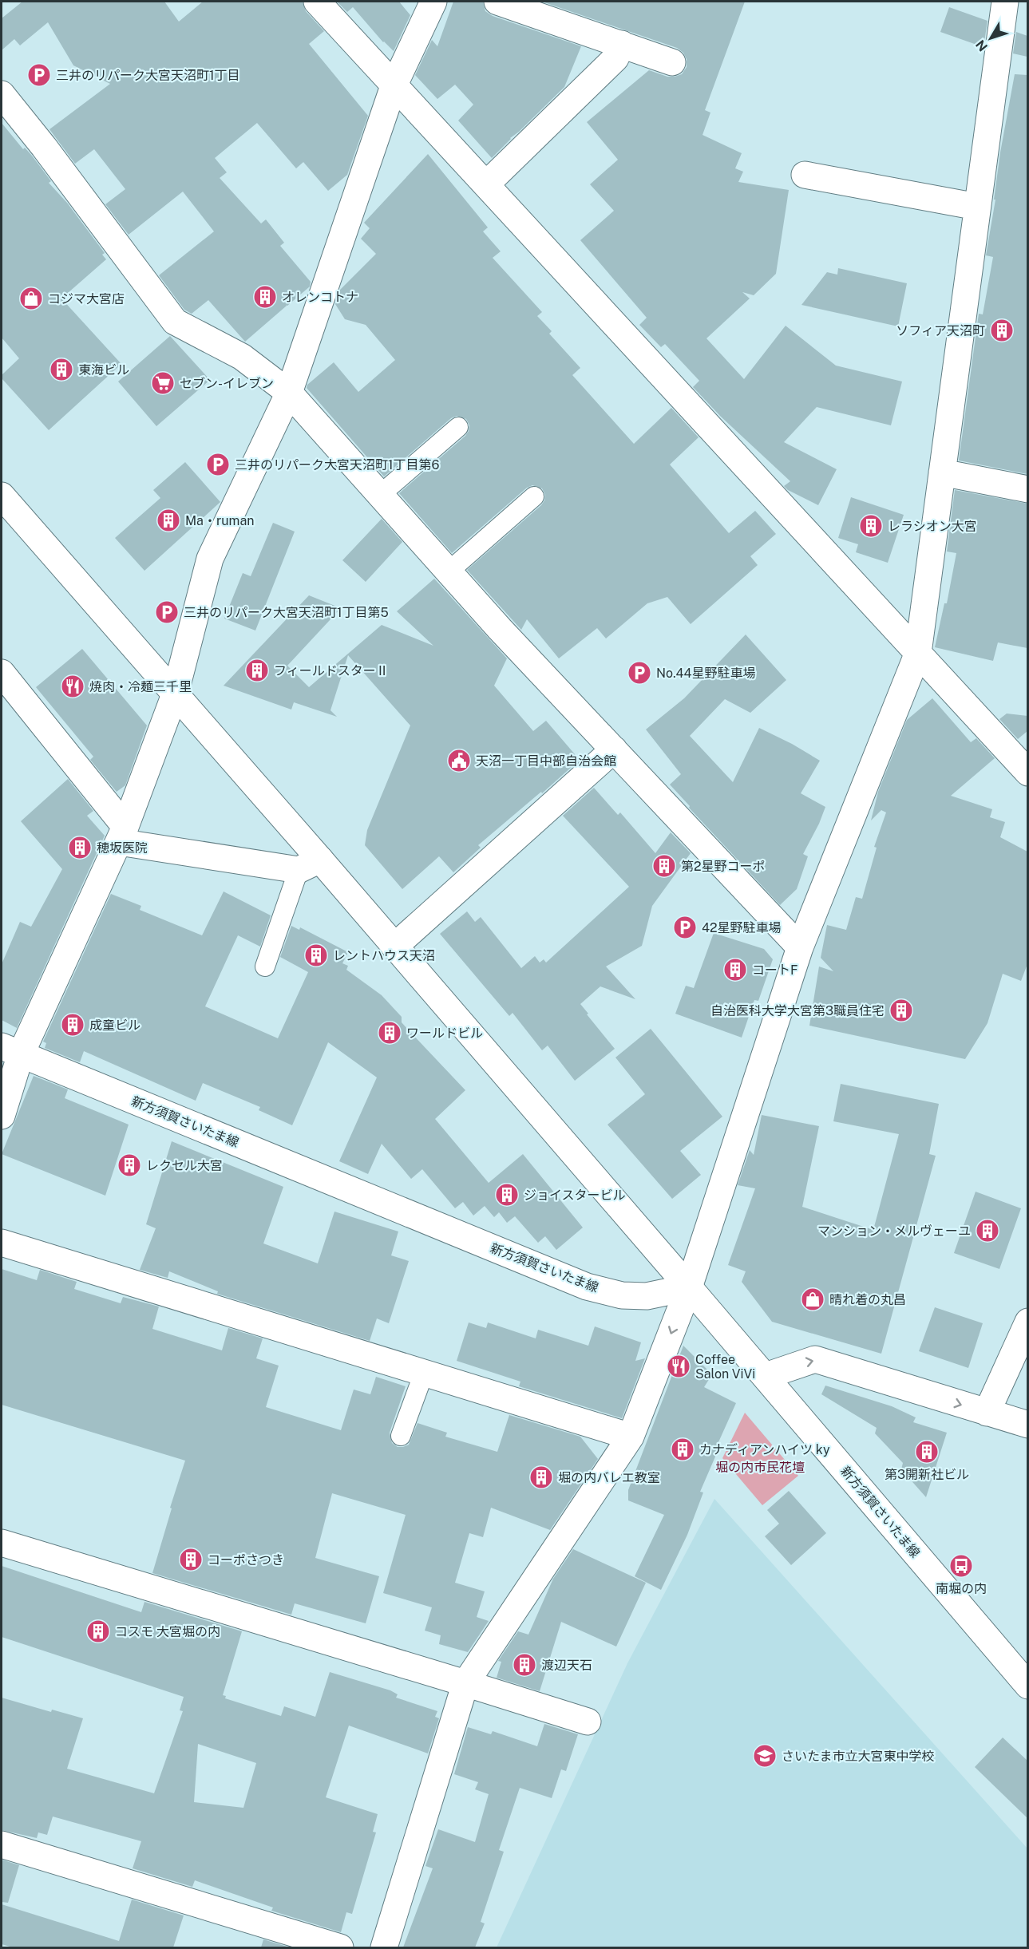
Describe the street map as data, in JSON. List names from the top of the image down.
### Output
{
  "streets": {
    "street": ["新方須賀さいたま線"]
  },
  "parks": ["堀の内市民花壇"],
  "places": {
    "parking": [
      "三井のリパーク大宮天沼町1丁目",
      "三井のリパーク大宮天沼町1丁目第6",
      "三井のリパーク大宮天沼町1丁目第5",
      "No.44星野駐車場",
      "42星野駐車場"
    ],
    "building": [
      "オレンコトナ",
      "ソフィア天沼町",
      "東海ビル",
      "Ma・ruman",
      "レラシオン大宮",
      "フィールドスターⅡ",
      "穂坂医院",
      "第2星野コーポ",
      "レントハウス天沼",
      "コートF",
      "自治医科大学大宮第3職員住宅",
      "成童ビル",
      "ワールドビル",
      "レクセル大宮",
      "ジョイスタービル",
      "マンション・メルヴェーユ",
      "カナディアンハイツ ky",
      "第3開新社ビル",
      "堀の内バレエ教室",
      "コーポさつき",
      "コスモ 大宮堀の内",
      "渡辺天石"
    ],
    "shop": ["コジマ大宮店", "晴れ着の丸昌"],
    "supermarket": ["セブン-イレブン"],
    "restaurant": ["焼肉・冷麺三千里", "Coffee Salon ViVi"],
    "public building": ["天沼一丁目中部自治会館"],
    "bus stop": ["南堀の内"],
    "school or university": ["さいたま市立大宮東中学校"]
  },
  "north": "bottom left"
}
